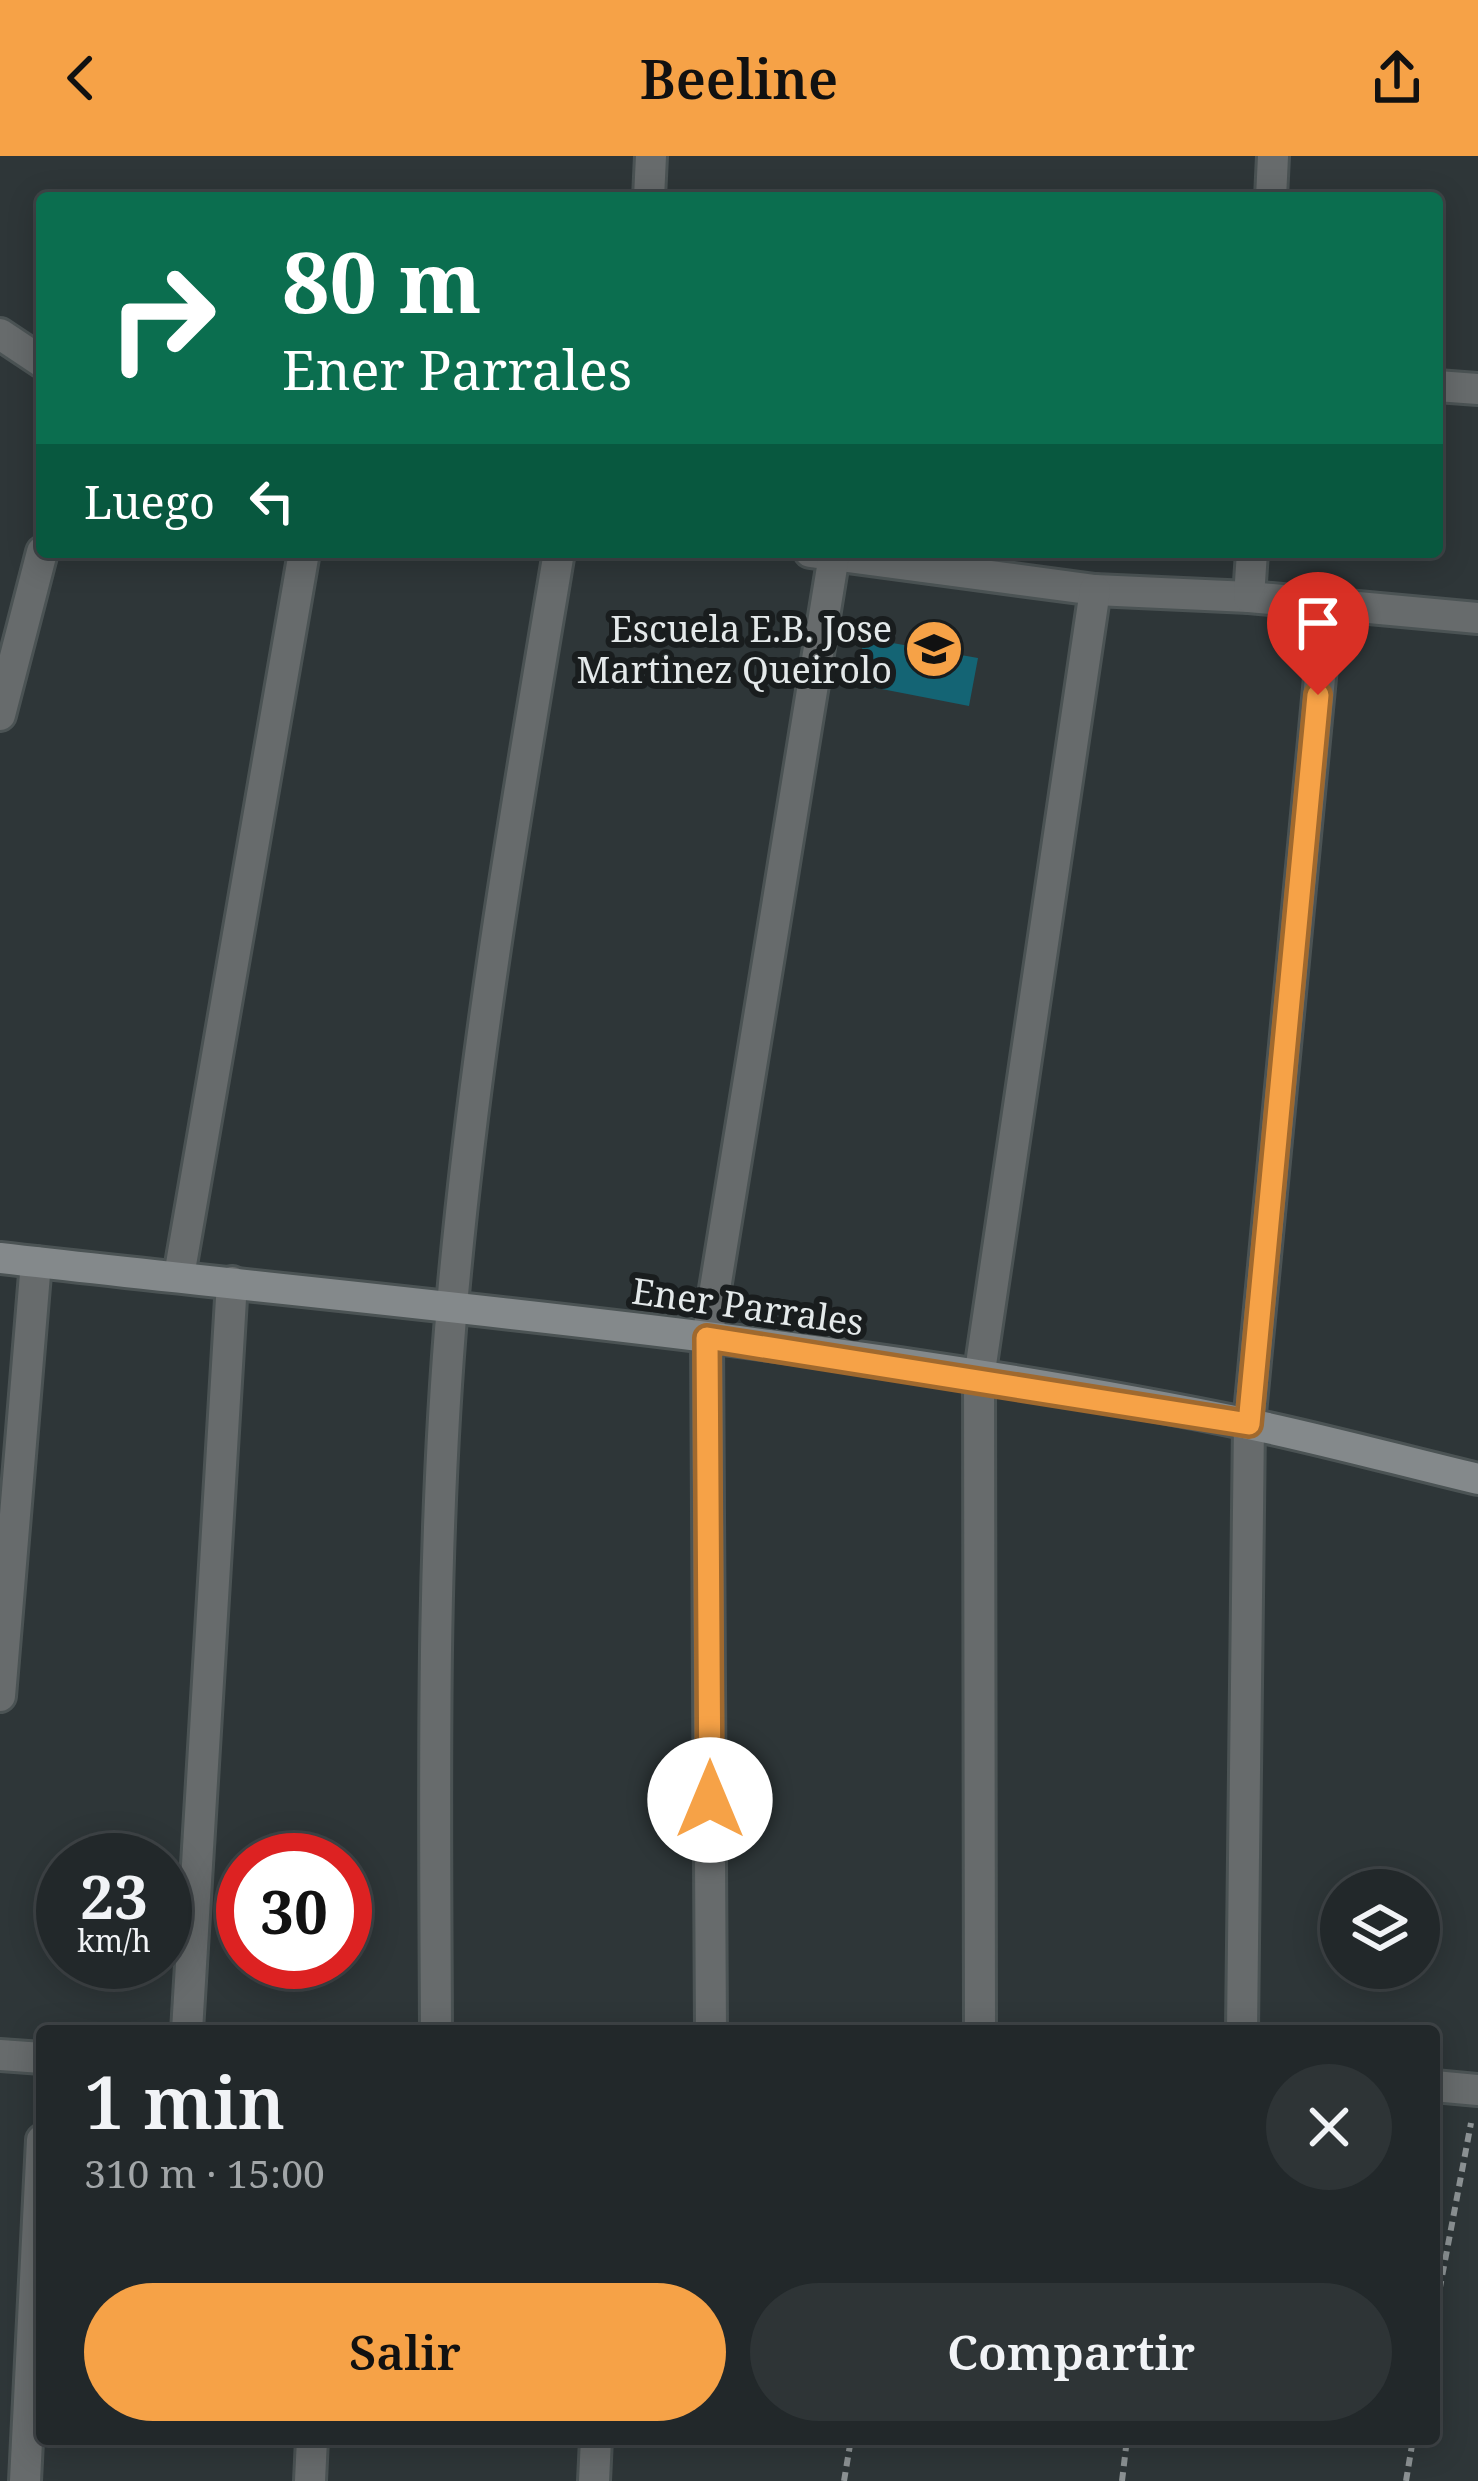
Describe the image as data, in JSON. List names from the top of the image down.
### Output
{
  "streets": {
    "street": ["Ener Parrales"]
  },
  "places": {
    "school or university": ["Escuela E.B. Jose Martinez Queirolo"]
  },
  "page": {
    "header": "Beeline",
    "turn": ["80 m", "Ener Parrales"],
    "then": "Luego",
    "speed": "23 km/h",
    "limit": "30",
    "heading": ["1 min", "310 m · 15:00"],
    "buttons": ["Salir", "Compartir"]
  }
}
